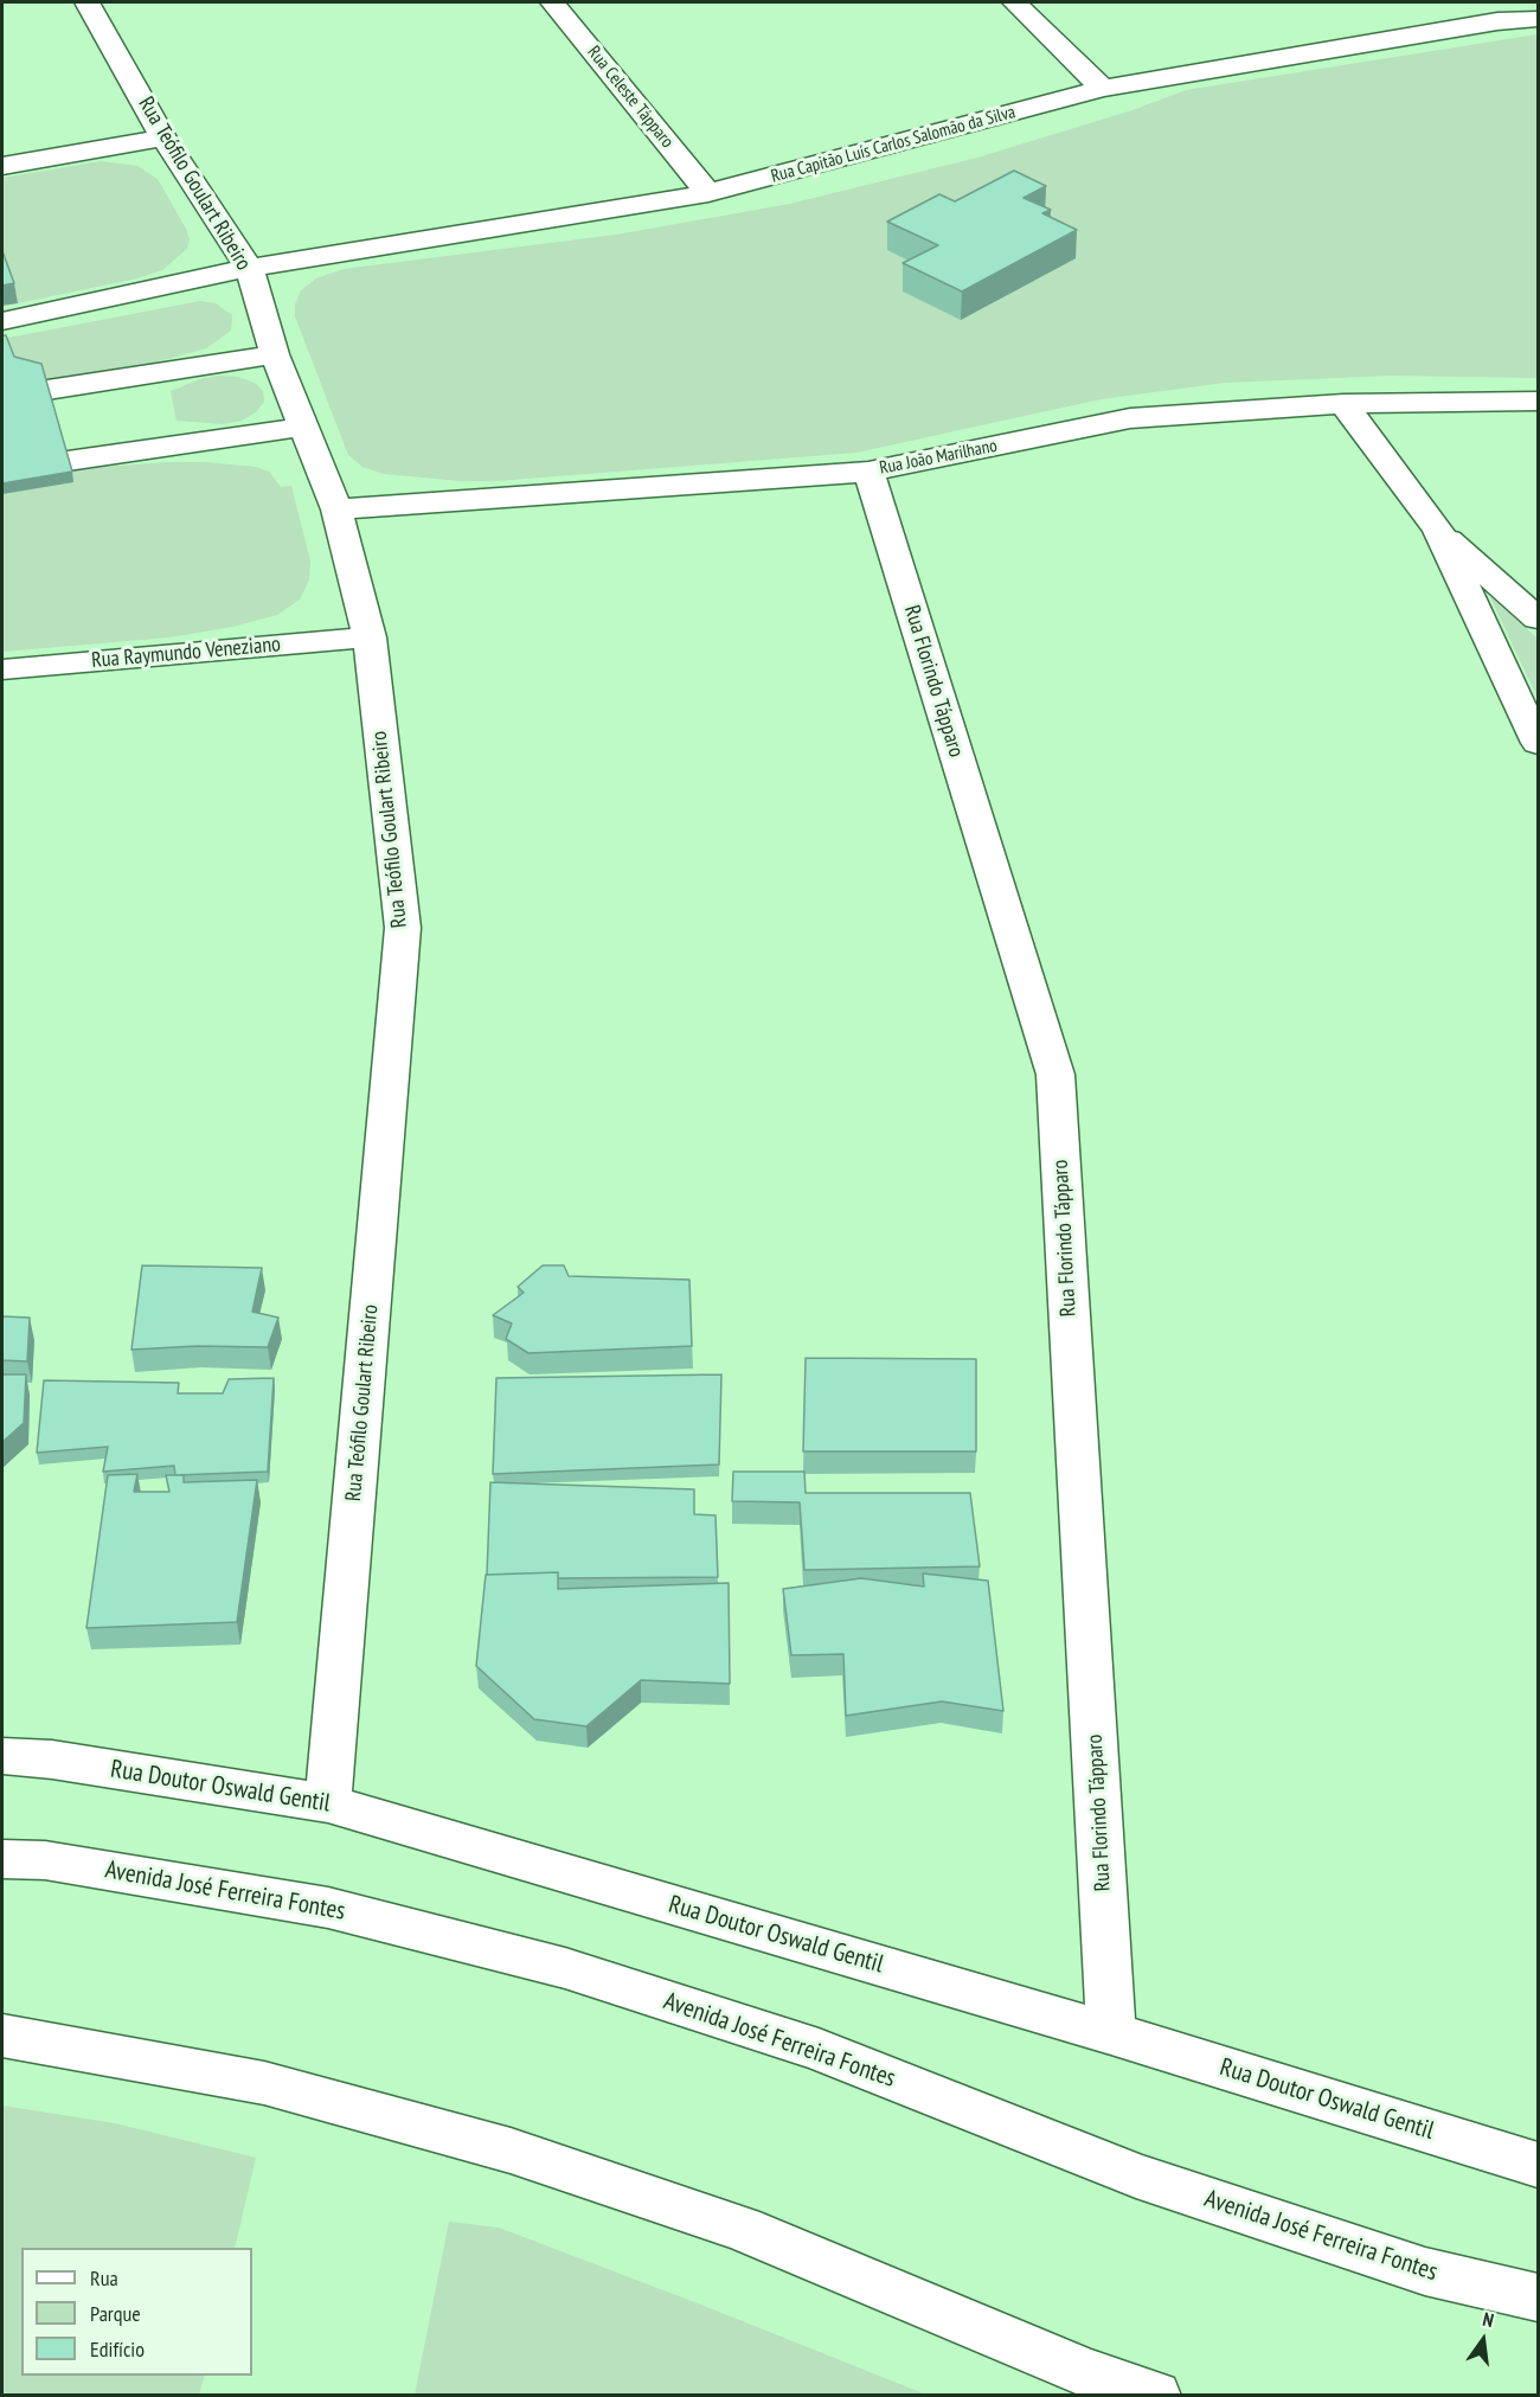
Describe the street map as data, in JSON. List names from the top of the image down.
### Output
{
  "streets": {
    "street": [
      "Rua Celeste Tápparo",
      "Rua Capitão Luís Carlos Salomão da Silva",
      "Rua Teófilo Goulart Ribeiro",
      "Rua João Marilhano",
      "Rua Raymundo Veneziano",
      "Rua Florindo Tápparo",
      "Rua Doutor Oswald Gentil",
      "Avenida José Ferreira Fontes"
    ]
  },
  "crossings": [
    ["Rua Celeste Tápparo", "Rua Capitão Luís Carlos Salomão da Silva"],
    ["Rua Capitão Luís Carlos Salomão da Silva", "Rua Teófilo Goulart Ribeiro"],
    ["Rua Teófilo Goulart Ribeiro", "Rua João Marilhano"],
    ["Rua Teófilo Goulart Ribeiro", "Rua Raymundo Veneziano"],
    ["Rua Teófilo Goulart Ribeiro", "Rua Doutor Oswald Gentil"],
    ["Rua João Marilhano", "Rua Florindo Tápparo"],
    ["Rua Florindo Tápparo", "Rua Doutor Oswald Gentil"]
  ],
  "legend": ["Rua", "Parque", "Edifício"],
  "north": "top"
}
